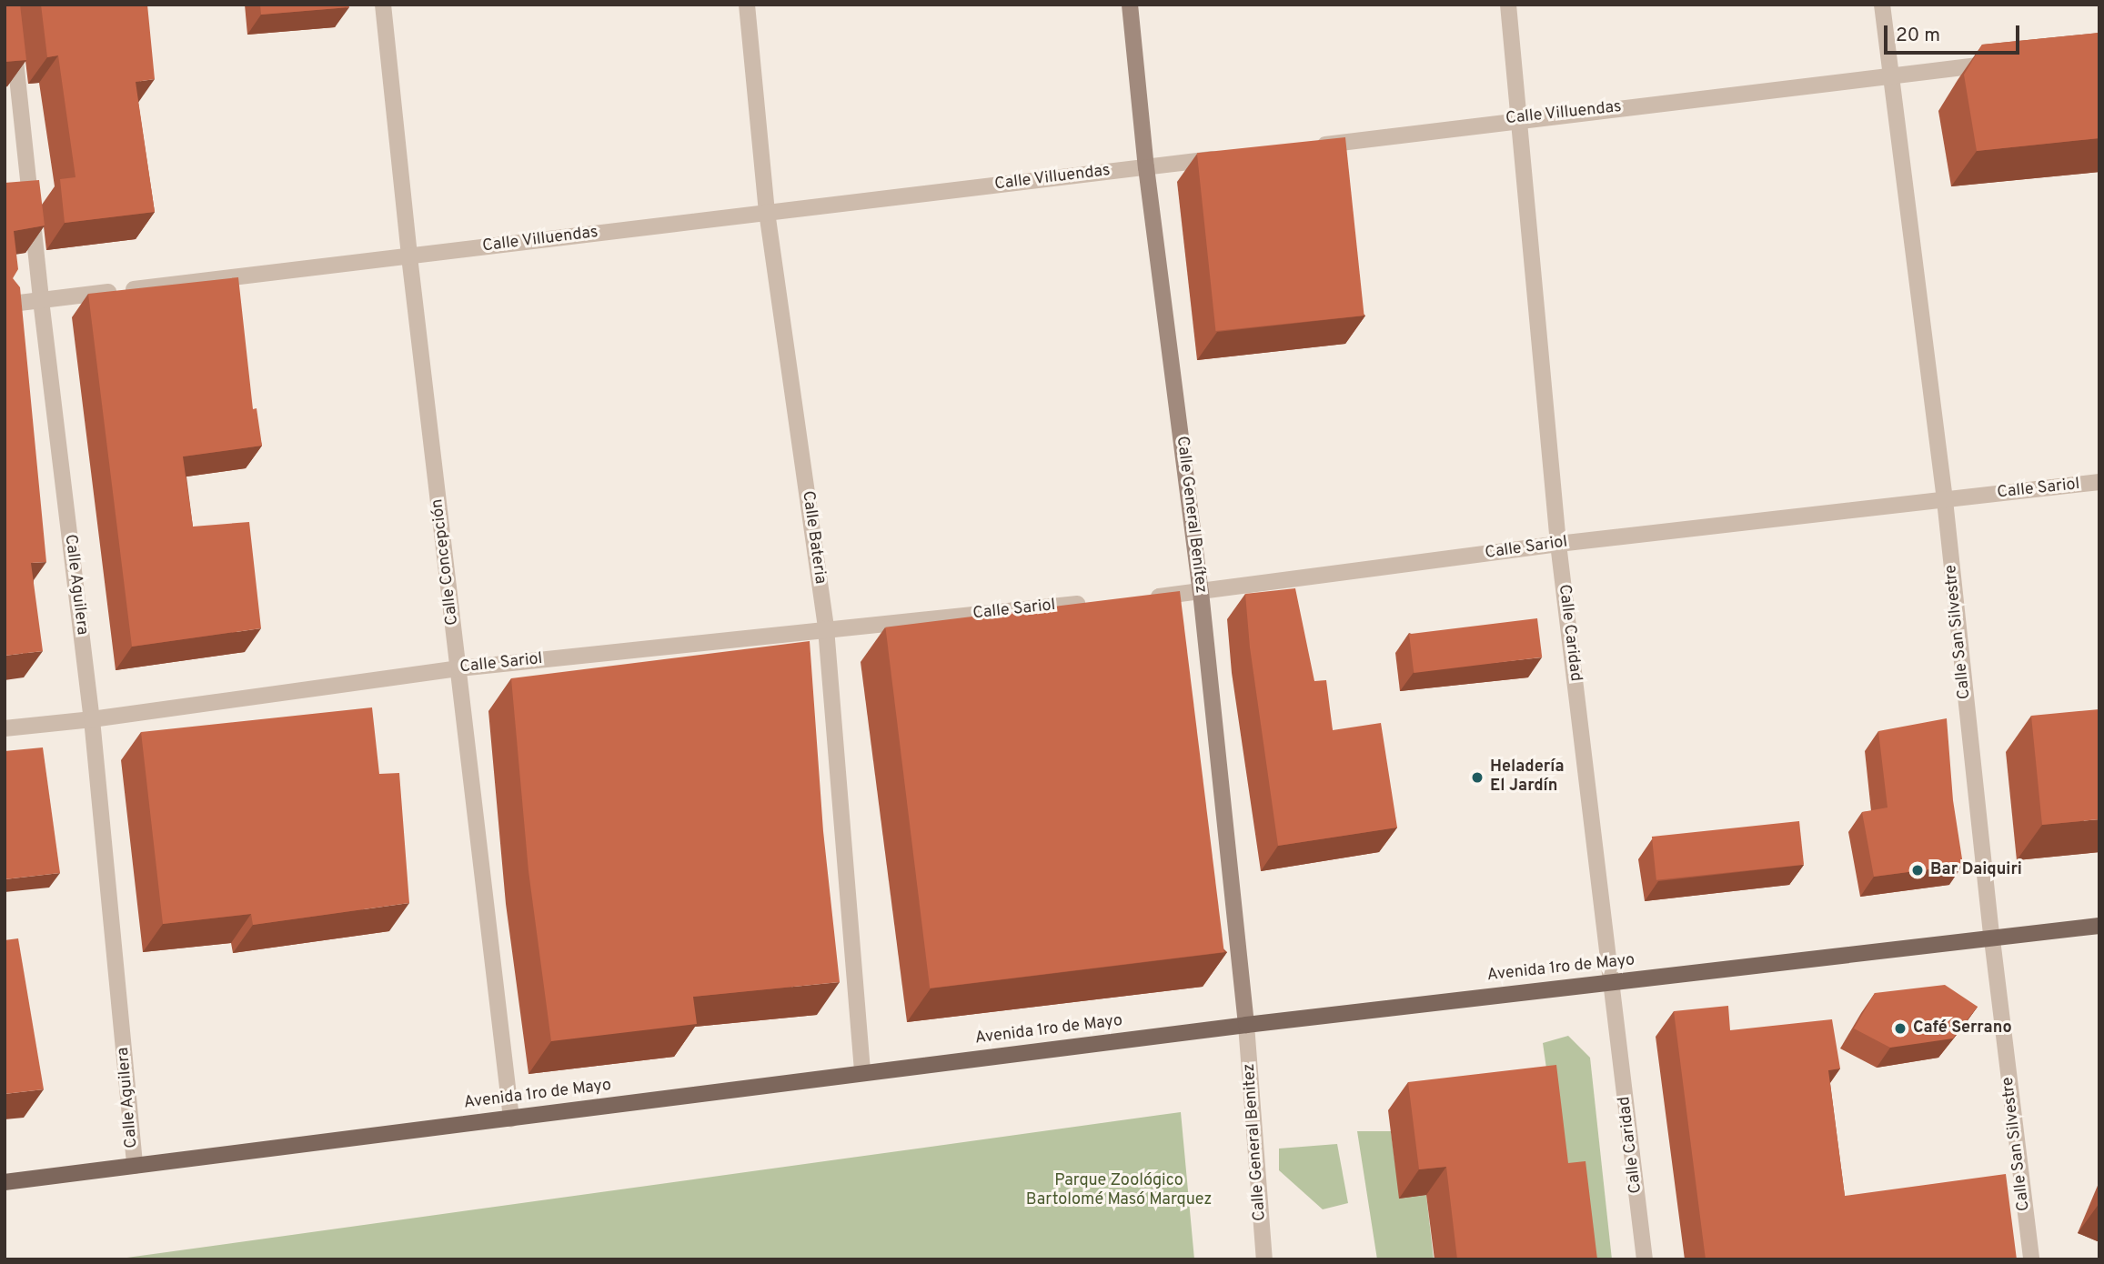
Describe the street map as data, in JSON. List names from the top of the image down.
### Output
{
  "streets": {
    "main road": ["Avenida 1ro de Mayo"],
    "street": [
      "Calle Villuendas",
      "Calle Sariol",
      "Calle General Benítez",
      "Calle Bateria",
      "Calle Concepción",
      "Calle Aguilera",
      "Calle San Silvestre",
      "Calle Caridad",
      "Calle General Benitez"
    ]
  },
  "crossings": [
    ["Calle Villuendas", "Calle General Benítez"],
    ["Calle Villuendas", "Calle Bateria"],
    ["Calle Villuendas", "Calle Concepción"],
    ["Calle Villuendas", "Calle Aguilera"],
    ["Calle Villuendas", "Calle San Silvestre"],
    ["Calle Villuendas", "Calle Caridad"],
    ["Calle Sariol", "Calle General Benítez"],
    ["Calle Sariol", "Calle Bateria"],
    ["Calle Sariol", "Calle Concepción"],
    ["Calle Sariol", "Calle Aguilera"],
    ["Calle Sariol", "Calle San Silvestre"],
    ["Calle Sariol", "Calle Caridad"],
    ["Calle General Benítez", "Avenida 1ro de Mayo"],
    ["Calle General Benítez", "Calle General Benitez"],
    ["Calle Bateria", "Avenida 1ro de Mayo"],
    ["Calle Concepción", "Avenida 1ro de Mayo"],
    ["Calle Aguilera", "Avenida 1ro de Mayo"],
    ["Calle San Silvestre", "Avenida 1ro de Mayo"],
    ["Calle Caridad", "Avenida 1ro de Mayo"],
    ["Avenida 1ro de Mayo", "Calle General Benitez"]
  ],
  "parks": ["Parque Zoológico Bartolomé Masó Marquez"],
  "places": ["Heladería El Jardín", "Bar Daiquiri", "Café Serrano"],
  "scale_bar": "20 m"
}
